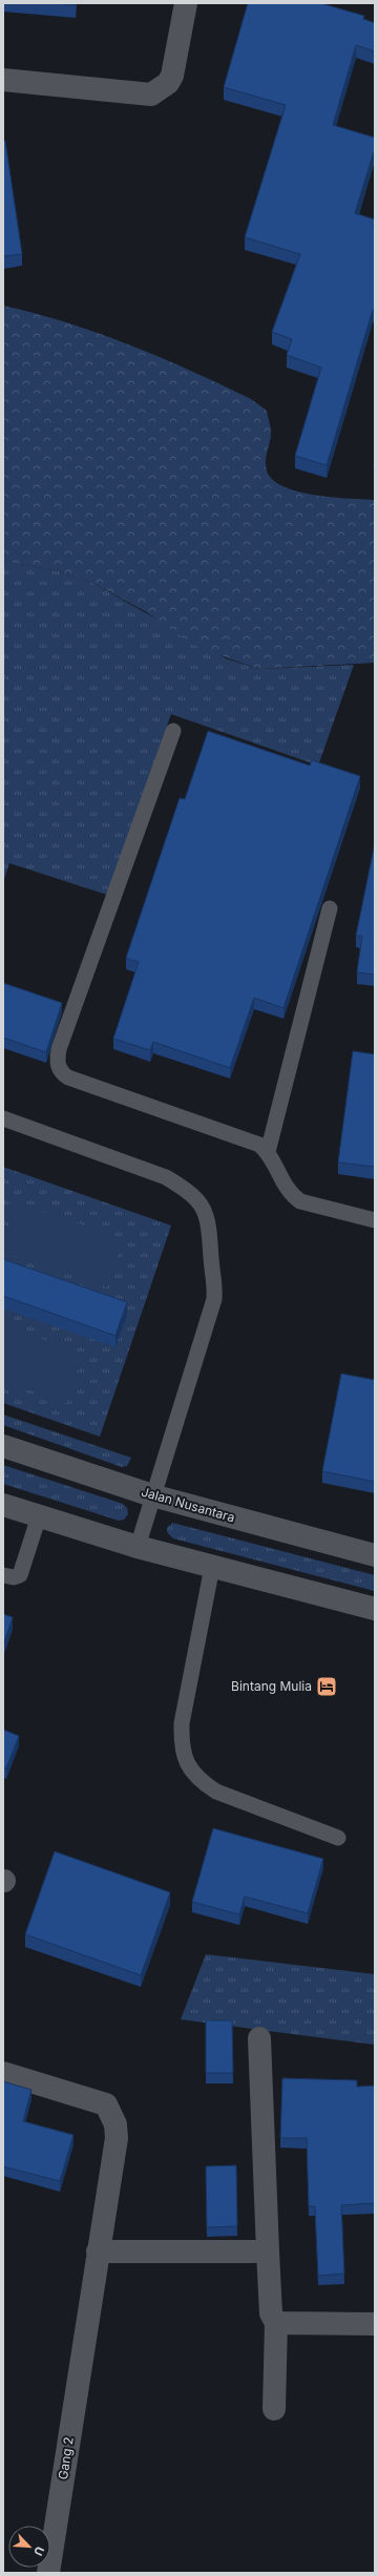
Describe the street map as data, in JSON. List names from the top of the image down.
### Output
{
  "streets": {
    "street": ["Jalan Nusantara", "Gang 2"]
  },
  "places": {
    "hotel": ["Bintang Mulia"]
  },
  "north": "bottom right"
}
